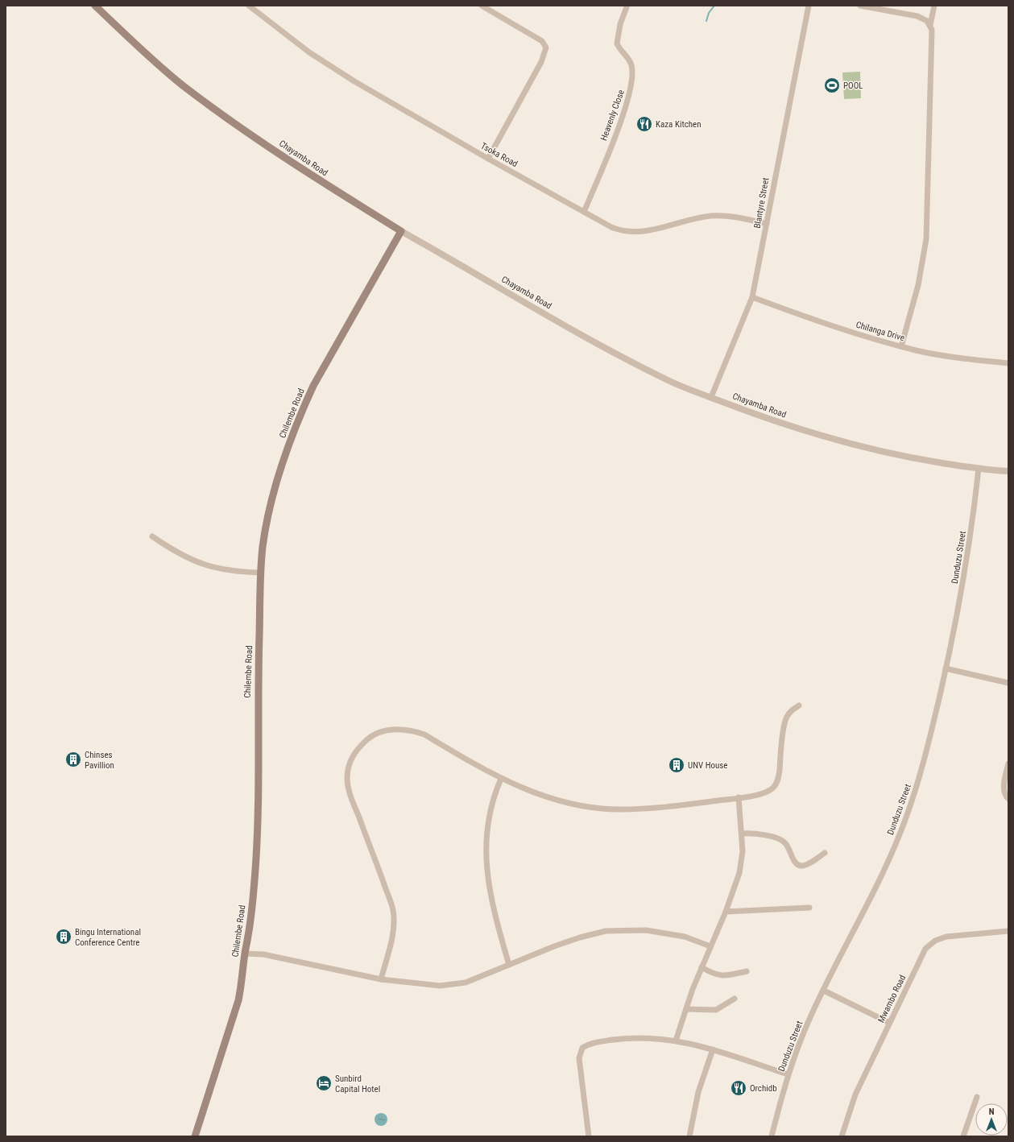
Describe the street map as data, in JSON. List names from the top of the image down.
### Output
{
  "streets": {
    "main road": ["Chayamba Road", "Chilembe Road"],
    "street": [
      "Heavenly Close",
      "Tsoka Road",
      "Blantyre Street",
      "Chilanga Drive",
      "Dunduzu Street",
      "Mwambo Road"
    ]
  },
  "crossings": [
    ["Heavenly Close", "Tsoka Road"],
    ["Tsoka Road", "Blantyre Street"],
    ["Chayamba Road", "Blantyre Street"],
    ["Chayamba Road", "Chilembe Road"],
    ["Chayamba Road", "Dunduzu Street"],
    ["Blantyre Street", "Chilanga Drive"]
  ],
  "places": {
    "sports": ["POOL"],
    "restaurant": ["Kaza Kitchen", "Orchidb"],
    "building": ["Chinses Pavillion", "UNV House", "Bingu International Conference Centre"],
    "hotel": ["Sunbird Capital Hotel"]
  },
  "north": "top"
}
